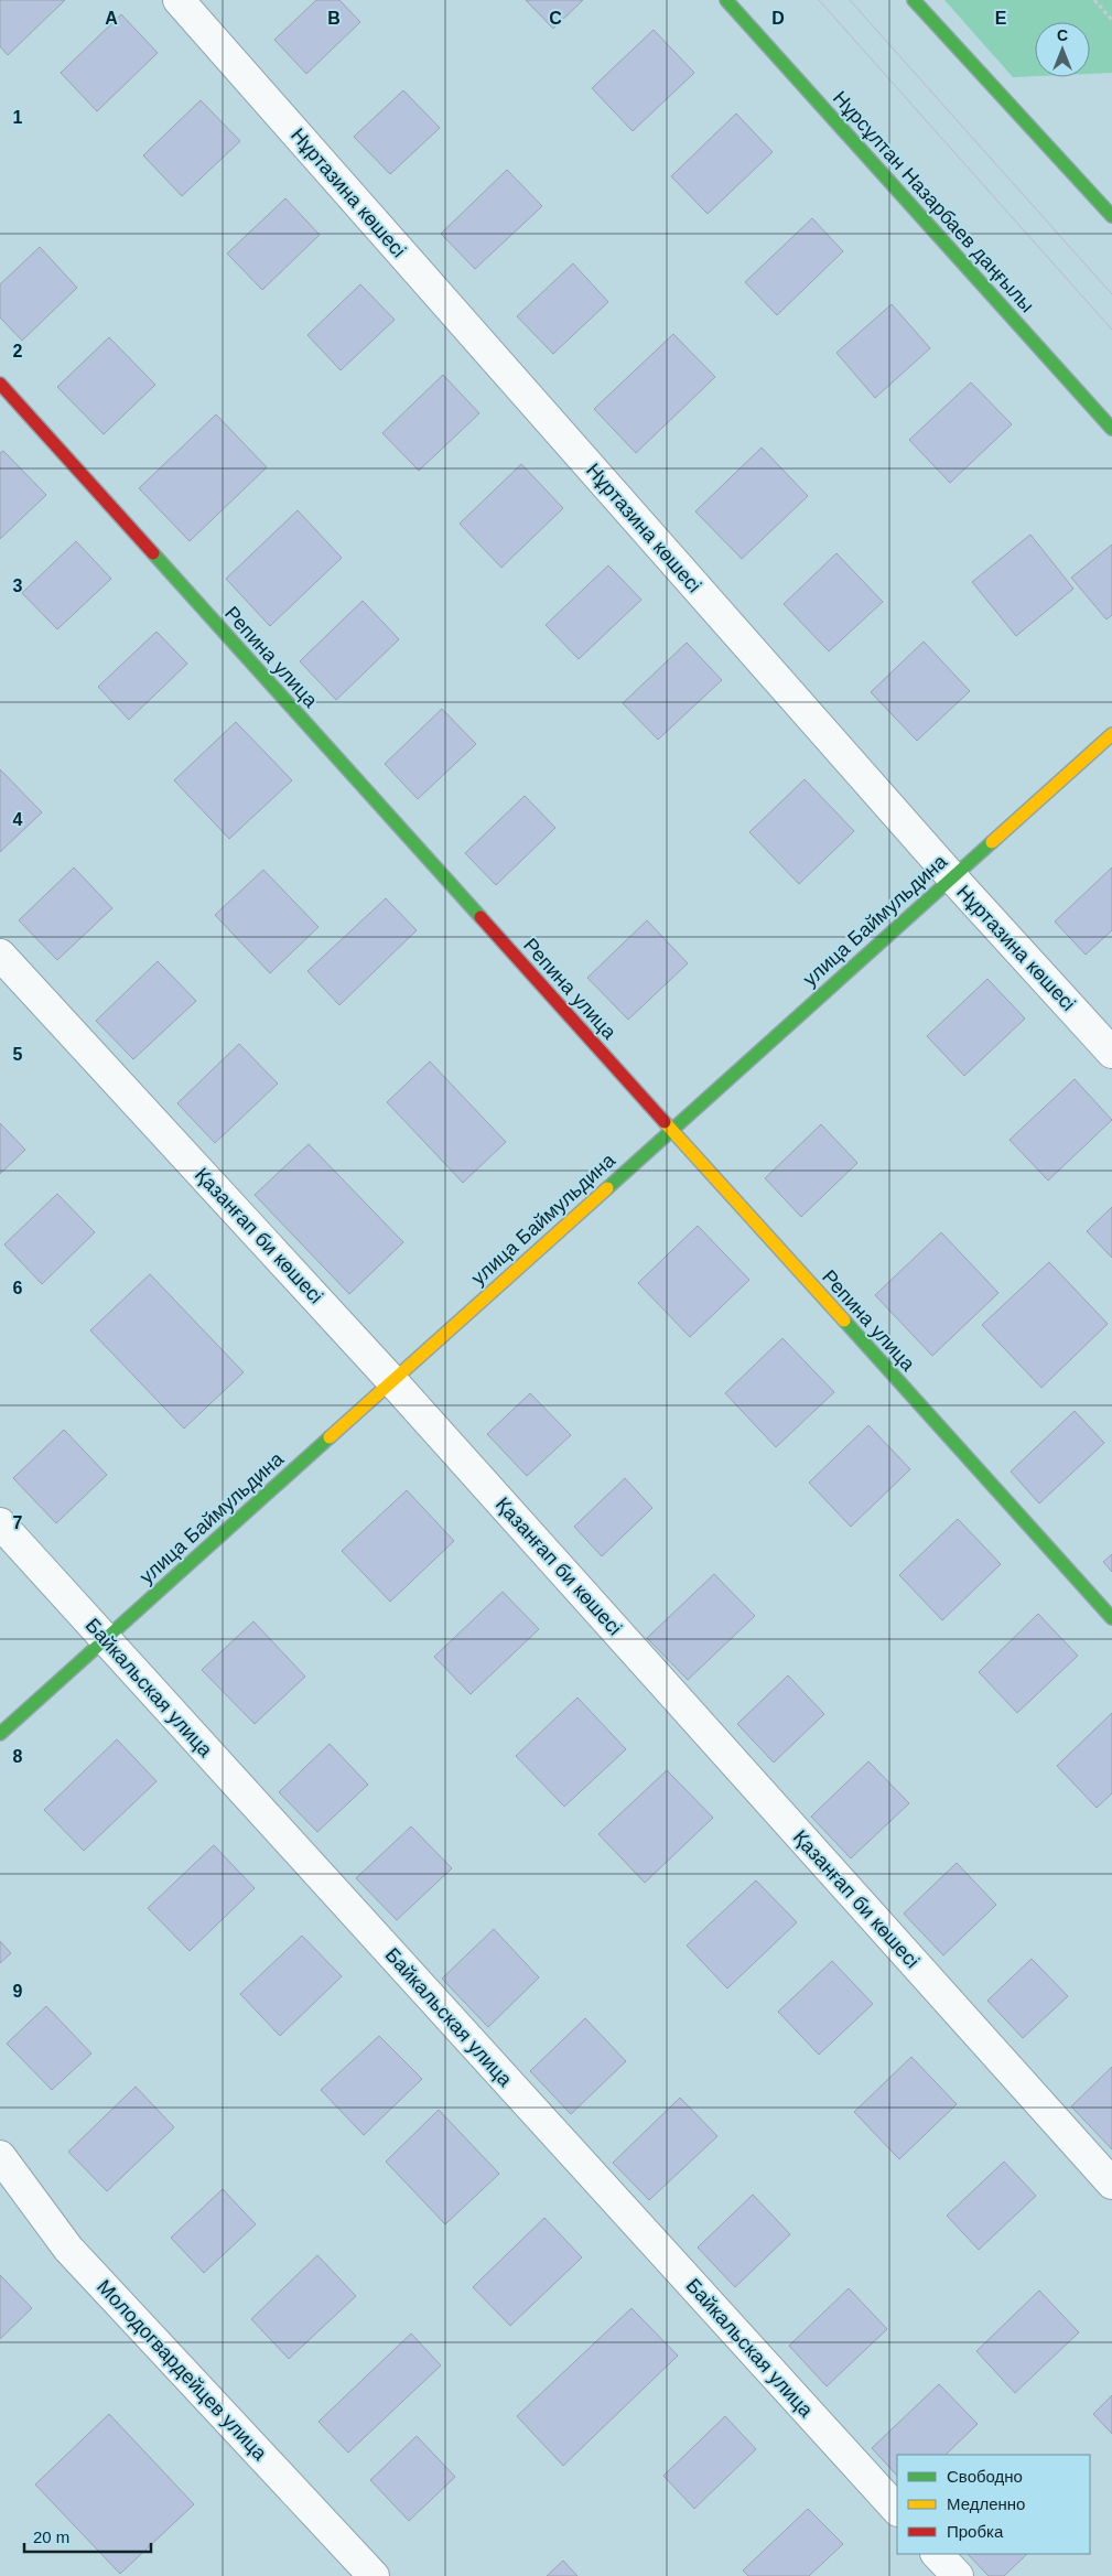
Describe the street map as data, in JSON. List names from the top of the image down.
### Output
{
  "streets": {
    "street": [
      "Нұртазина көшесі",
      "Нұрсұлтан Назарбаев даңғылы",
      "Репина улица",
      "улица Баймульдина",
      "Қазанғап би көшесі",
      "Байкальская улица",
      "Молодогвардейцев улица"
    ]
  },
  "crossings": [
    ["Нұртазина көшесі", "улица Баймульдина"],
    ["Репина улица", "улица Баймульдина"],
    ["улица Баймульдина", "Қазанғап би көшесі"],
    ["улица Баймульдина", "Байкальская улица"]
  ],
  "legend": ["Свободно", "Медленно", "Пробка"],
  "scale_bar": "20 m",
  "north": "top",
  "grid": {
    "columns": [
      "A",
      "B",
      "C",
      "D",
      "E"
    ],
    "rows": [
      "1",
      "2",
      "3",
      "4",
      "5",
      "6",
      "7",
      "8",
      "9"
    ]
  }
}
